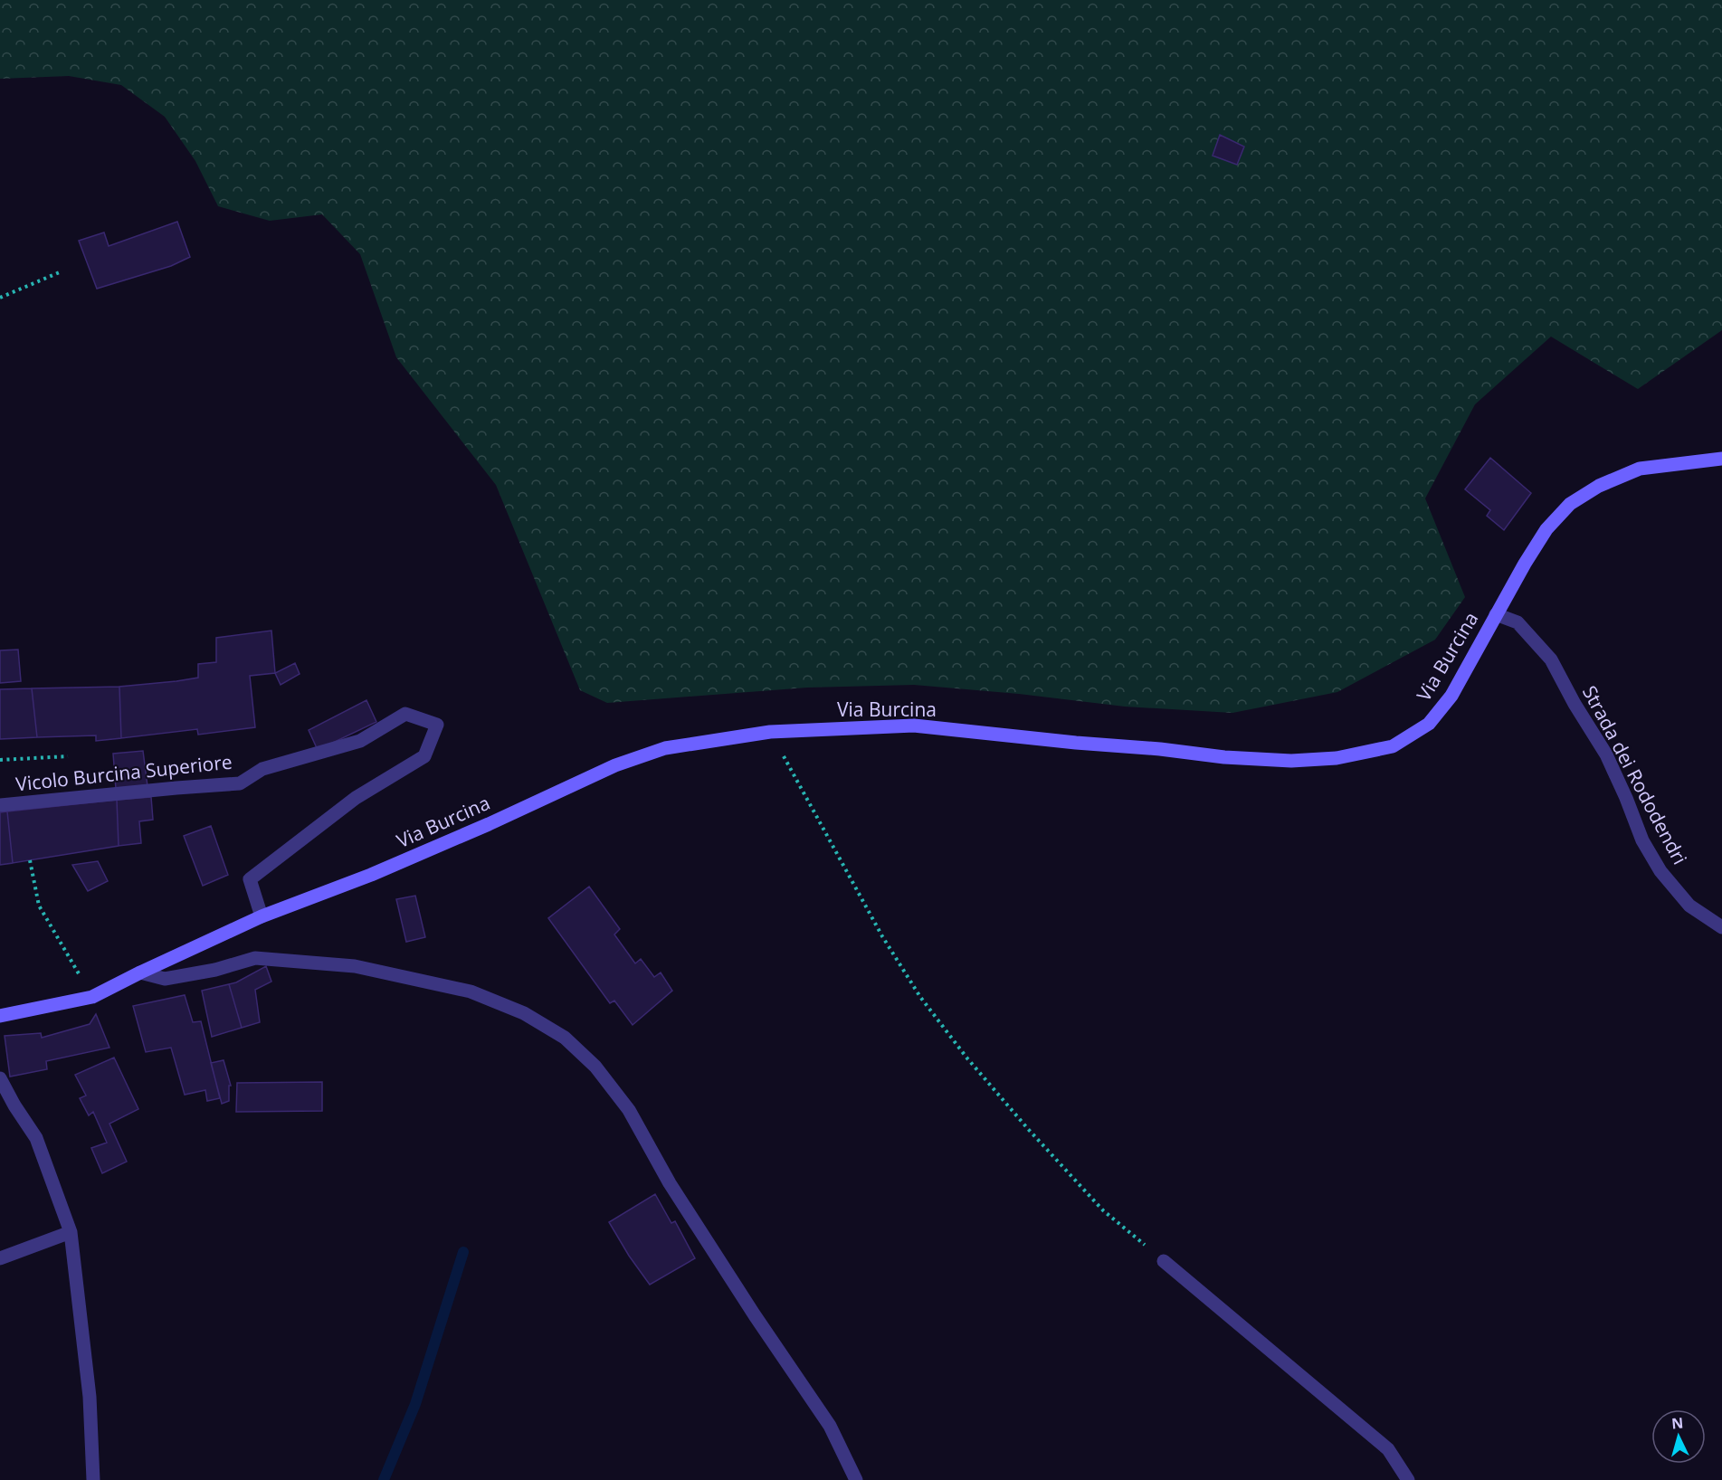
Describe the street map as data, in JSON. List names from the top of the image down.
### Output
{
  "streets": {
    "street": ["Via Burcina", "Vicolo Burcina Superiore", "Strada dei Rododendri"]
  },
  "crossings": [
    ["Via Burcina", "Vicolo Burcina Superiore"],
    ["Via Burcina", "Strada dei Rododendri"]
  ],
  "north": "top"
}
